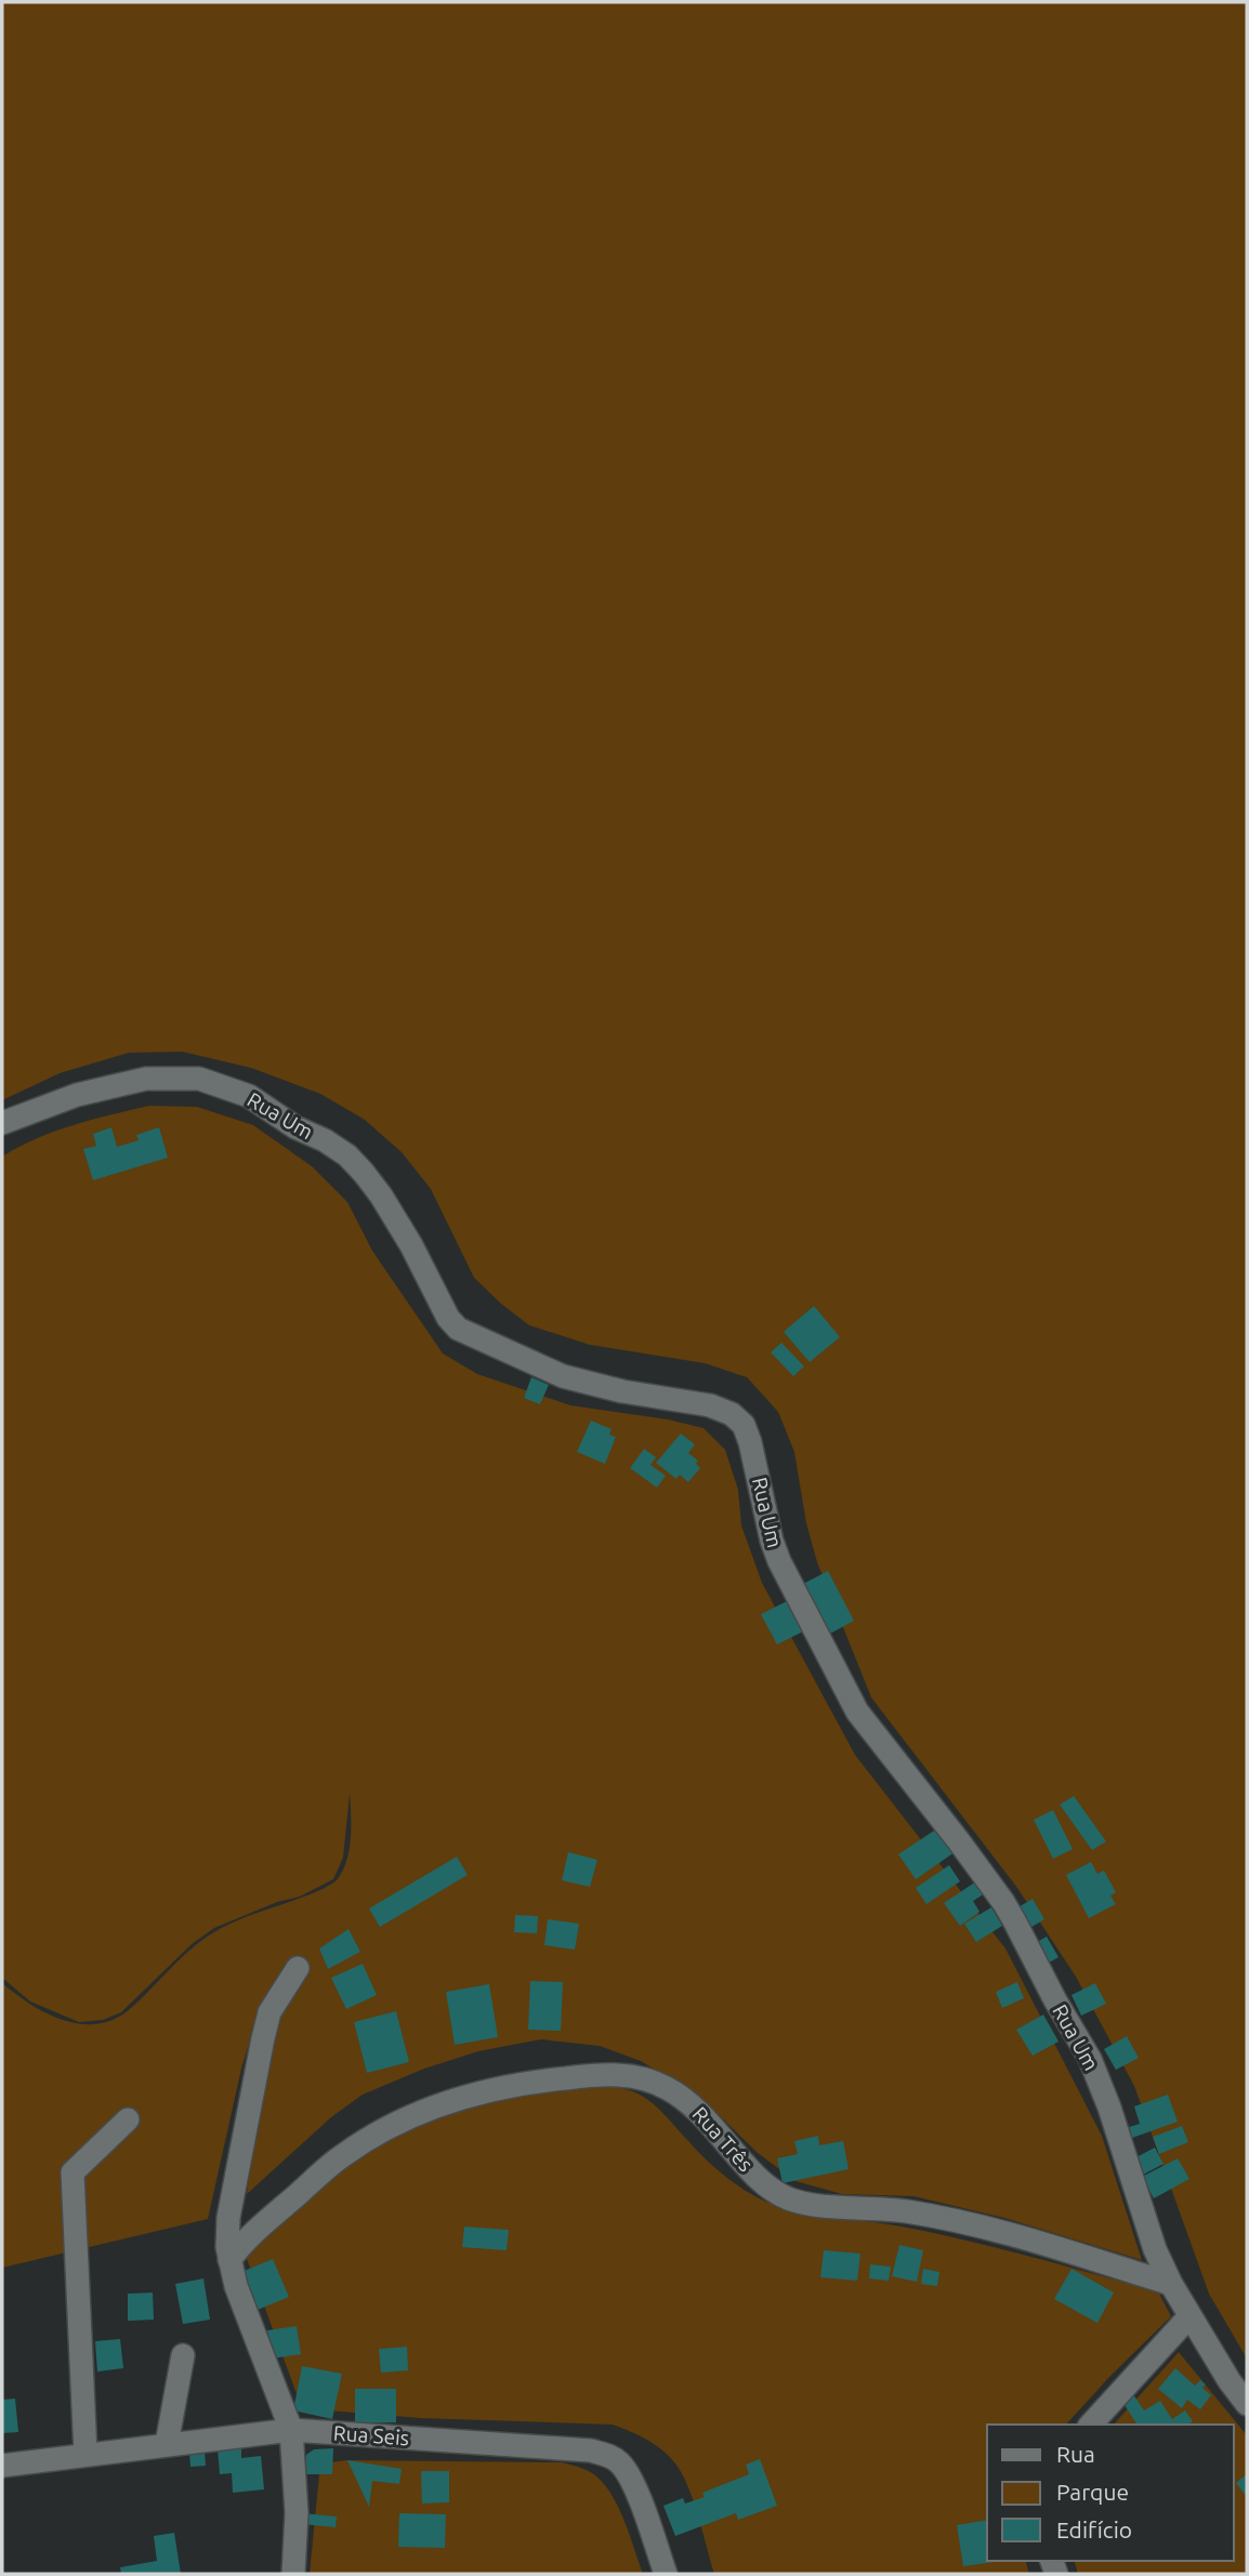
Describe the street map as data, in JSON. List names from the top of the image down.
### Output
{
  "streets": {
    "street": ["Rua Um", "Rua Três", "Rua Seis"]
  },
  "crossings": [
    ["Rua Um", "Rua Três"]
  ],
  "legend": ["Rua", "Parque", "Edifício"]
}
